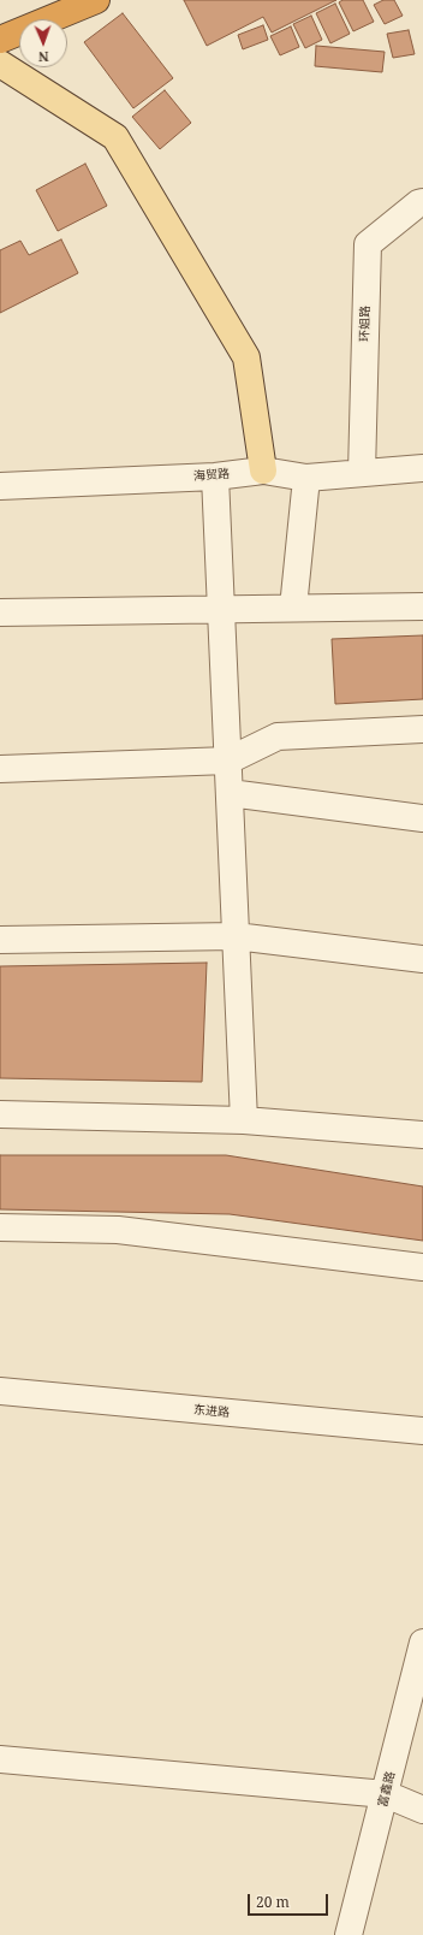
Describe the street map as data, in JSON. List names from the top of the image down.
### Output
{
  "streets": {
    "street": [
      "环姐路",
      "海贸路",
      "东进路",
      "富鑫路"
    ]
  },
  "crossings": [
    ["环姐路", "海贸路"]
  ],
  "scale_bar": "20 m",
  "north": "bottom"
}
